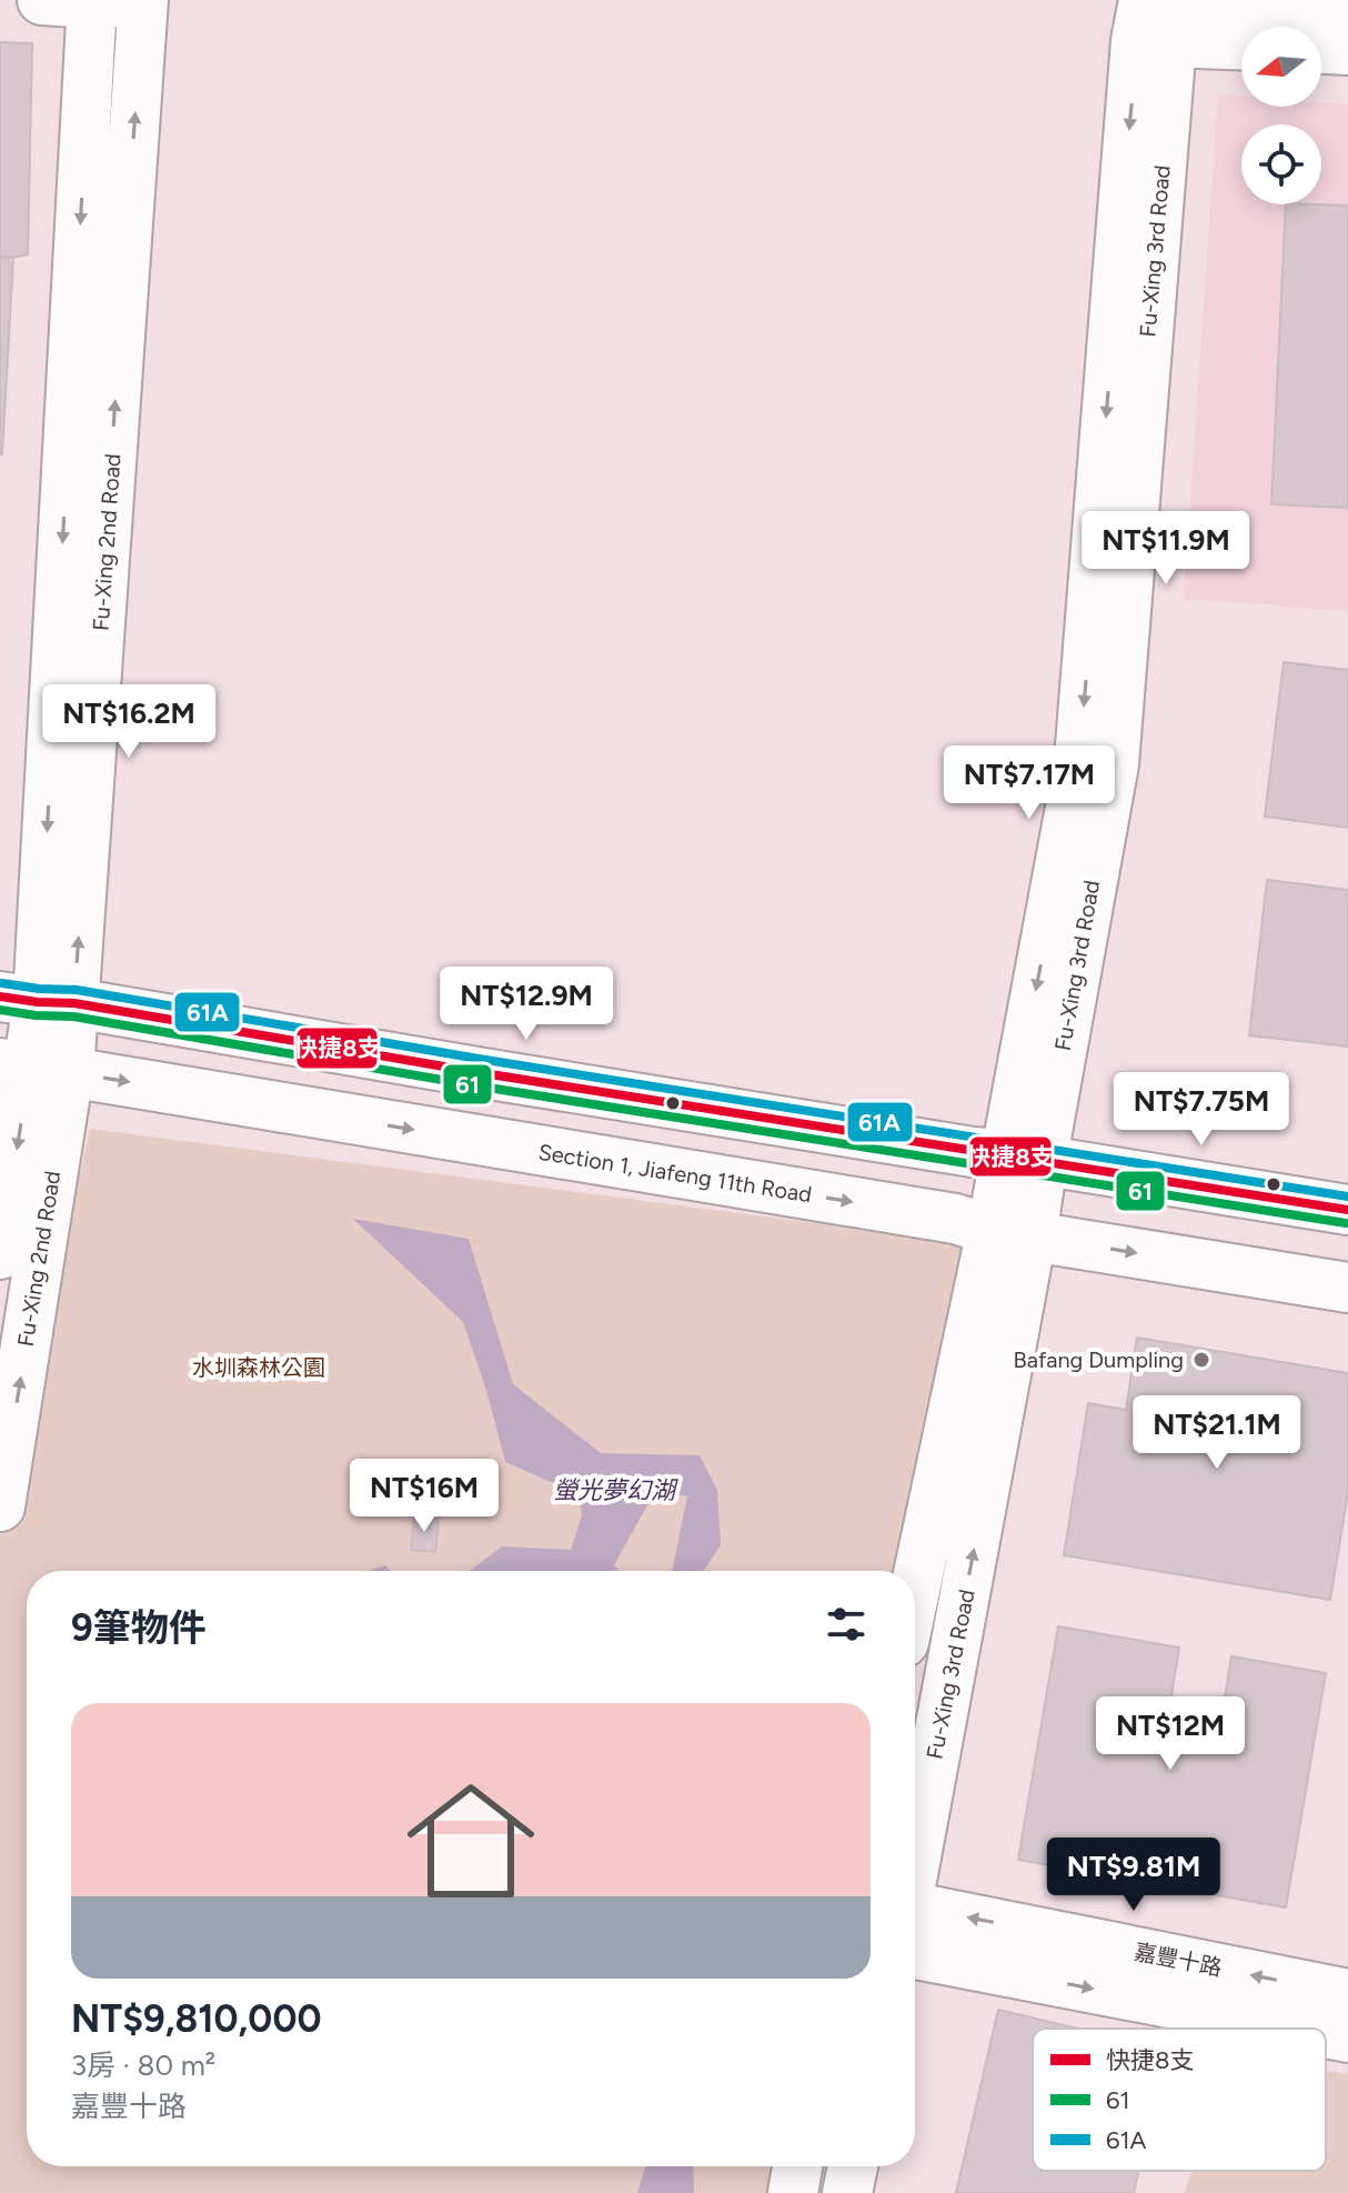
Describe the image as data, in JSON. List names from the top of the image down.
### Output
{
  "streets": {
    "street": [
      "Fu-Xing 3rd Road",
      "Fu-Xing 2nd Road",
      "Section 1, Jiafeng 11th Road",
      "嘉豐十路"
    ]
  },
  "crossings": [
    ["Fu-Xing 3rd Road", "Section 1, Jiafeng 11th Road"],
    ["Fu-Xing 2nd Road", "Section 1, Jiafeng 11th Road"]
  ],
  "water": ["螢光夢幻湖"],
  "parks": ["水圳森林公園"],
  "places": ["Bafang Dumpling"],
  "lines": ["transit line 61A", "transit line 快捷8支", "transit line 61"],
  "legend": ["快捷8支", "61", "61A"],
  "north": "left",
  "page": {
    "price": [
      "NT$11.9M",
      "NT$16.2M",
      "NT$7.17M",
      "NT$12.9M",
      "NT$7.75M",
      "NT$21.1M",
      "NT$16M",
      "NT$12M",
      "NT$9.81M"
    ],
    "heading": "9筆物件",
    "list": [
      {
        "name": "NT$9,810,000",
        "note": "3房 · 80 m² · 嘉豐十路"
      }
    ]
  }
}
